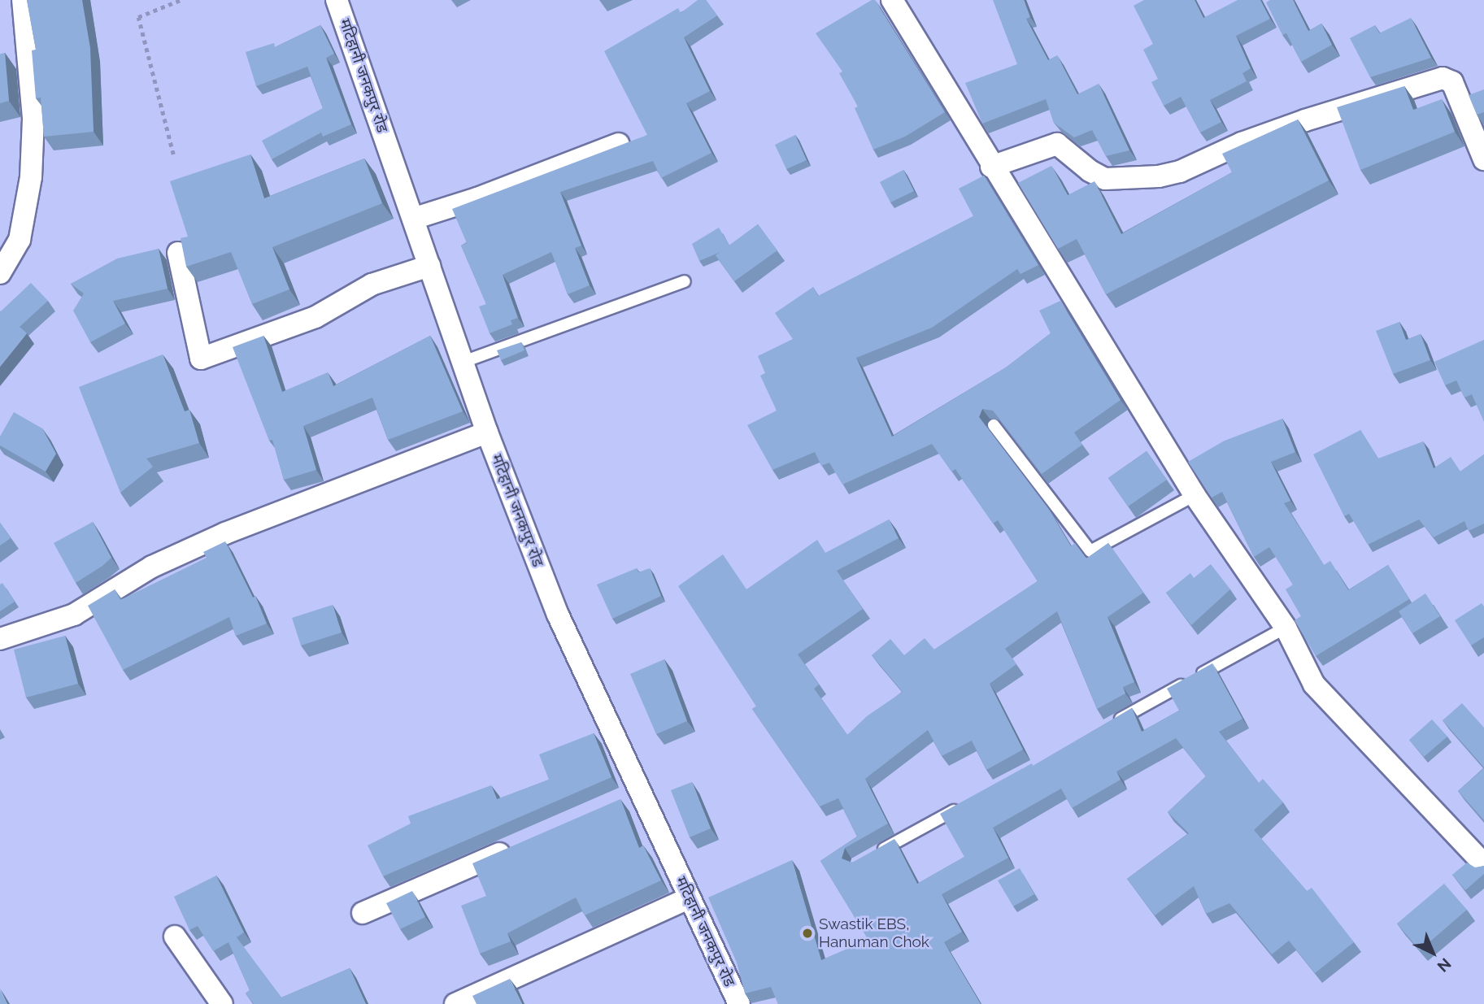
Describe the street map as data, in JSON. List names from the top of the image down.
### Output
{
  "streets": {
    "street": ["मटिहानी जनकपुर रोड"]
  },
  "places": ["Swastik EBS, Hanuman Chok"],
  "north": "bottom right"
}
